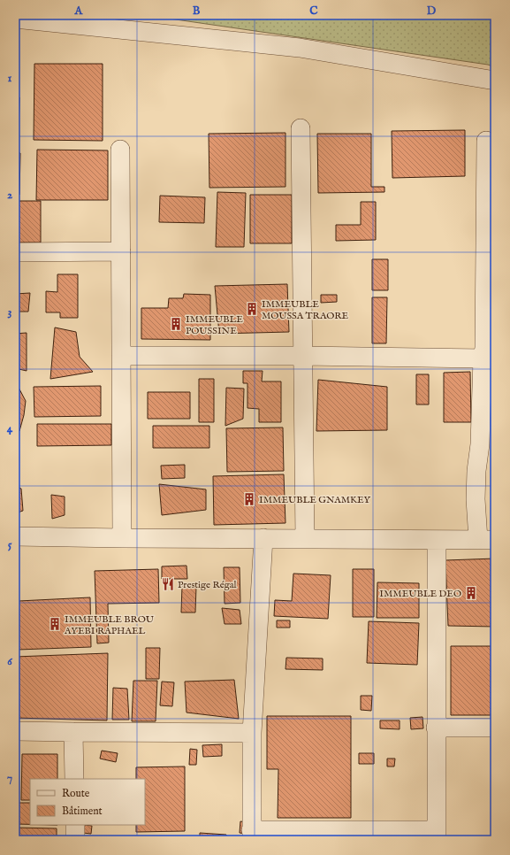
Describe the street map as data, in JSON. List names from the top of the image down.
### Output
{
  "places": {
    "building": [
      "IMMEUBLE MOUSSA TRAORE",
      "IMMEUBLE POUSSINE",
      "IMMEUBLE GNAMKEY",
      "IMMEUBLE DEO",
      "IMMEUBLE BROU AYEBI RAPHAEL"
    ],
    "restaurant": ["Prestige Régal"]
  },
  "legend": ["Route", "Bâtiment"],
  "grid": {
    "columns": [
      "A",
      "B",
      "C",
      "D"
    ],
    "rows": [
      "1",
      "2",
      "3",
      "4",
      "5",
      "6",
      "7"
    ]
  }
}
